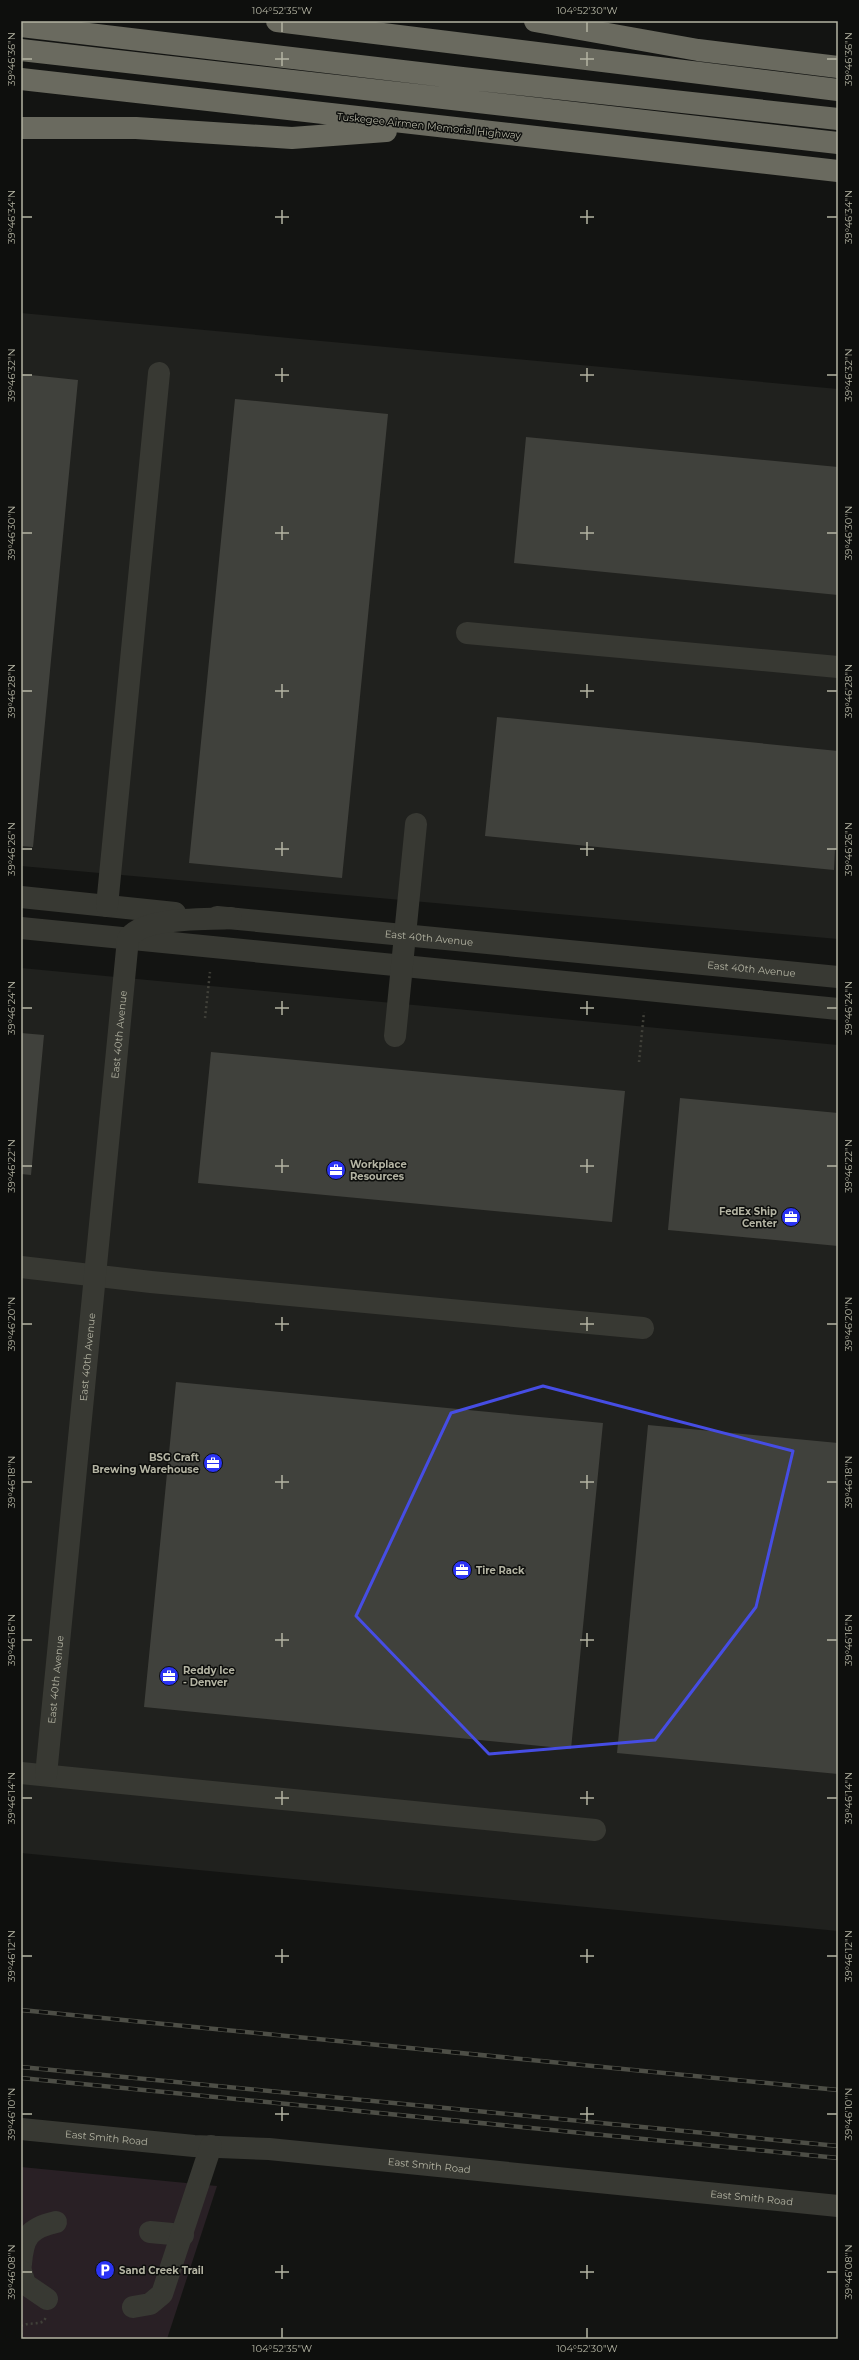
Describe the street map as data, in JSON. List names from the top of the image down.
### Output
{
  "streets": {
    "highway": ["Tuskegee Airmen Memorial Highway"],
    "street": ["East 40th Avenue", "East Smith Road"]
  },
  "places": {
    "office": [
      "Workplace Resources",
      "FedEx Ship Center",
      "BSG Craft Brewing Warehouse",
      "Tire Rack",
      "Reddy Ice - Denver"
    ],
    "parking": ["Sand Creek Trail"]
  },
  "coordinates": [
    "104°52'35\"W",
    "104°52'30\"W",
    "39°46'36\"N",
    "39°46'34\"N",
    "39°46'32\"N",
    "39°46'30\"N",
    "39°46'28\"N",
    "39°46'26\"N",
    "39°46'24\"N",
    "39°46'22\"N",
    "39°46'20\"N",
    "39°46'18\"N",
    "39°46'16\"N",
    "39°46'14\"N",
    "39°46'12\"N",
    "39°46'10\"N",
    "39°46'08\"N"
  ]
}
